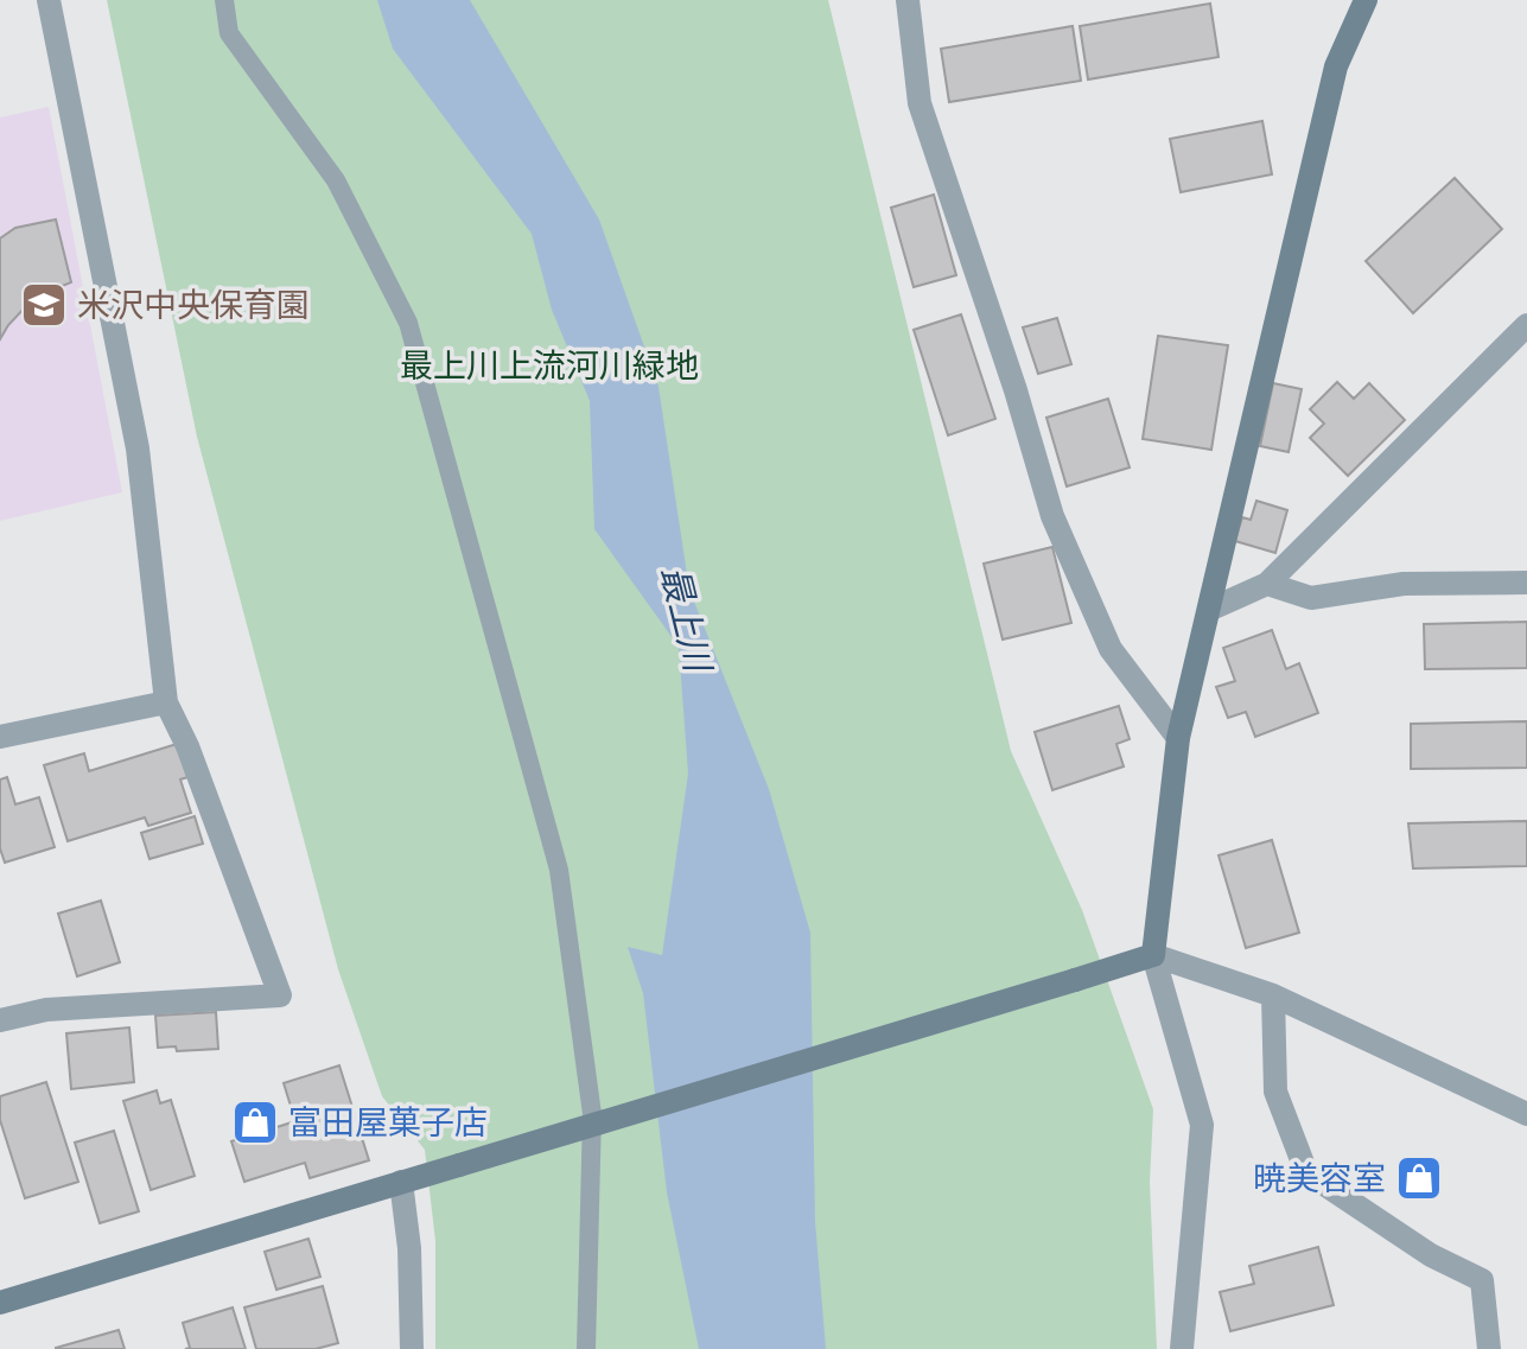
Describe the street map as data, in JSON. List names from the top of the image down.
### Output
{
  "water": ["最上川"],
  "parks": ["最上川上流河川緑地"],
  "places": {
    "school or university": ["米沢中央保育園"],
    "shop": ["富田屋菓子店", "暁美容室"]
  }
}
